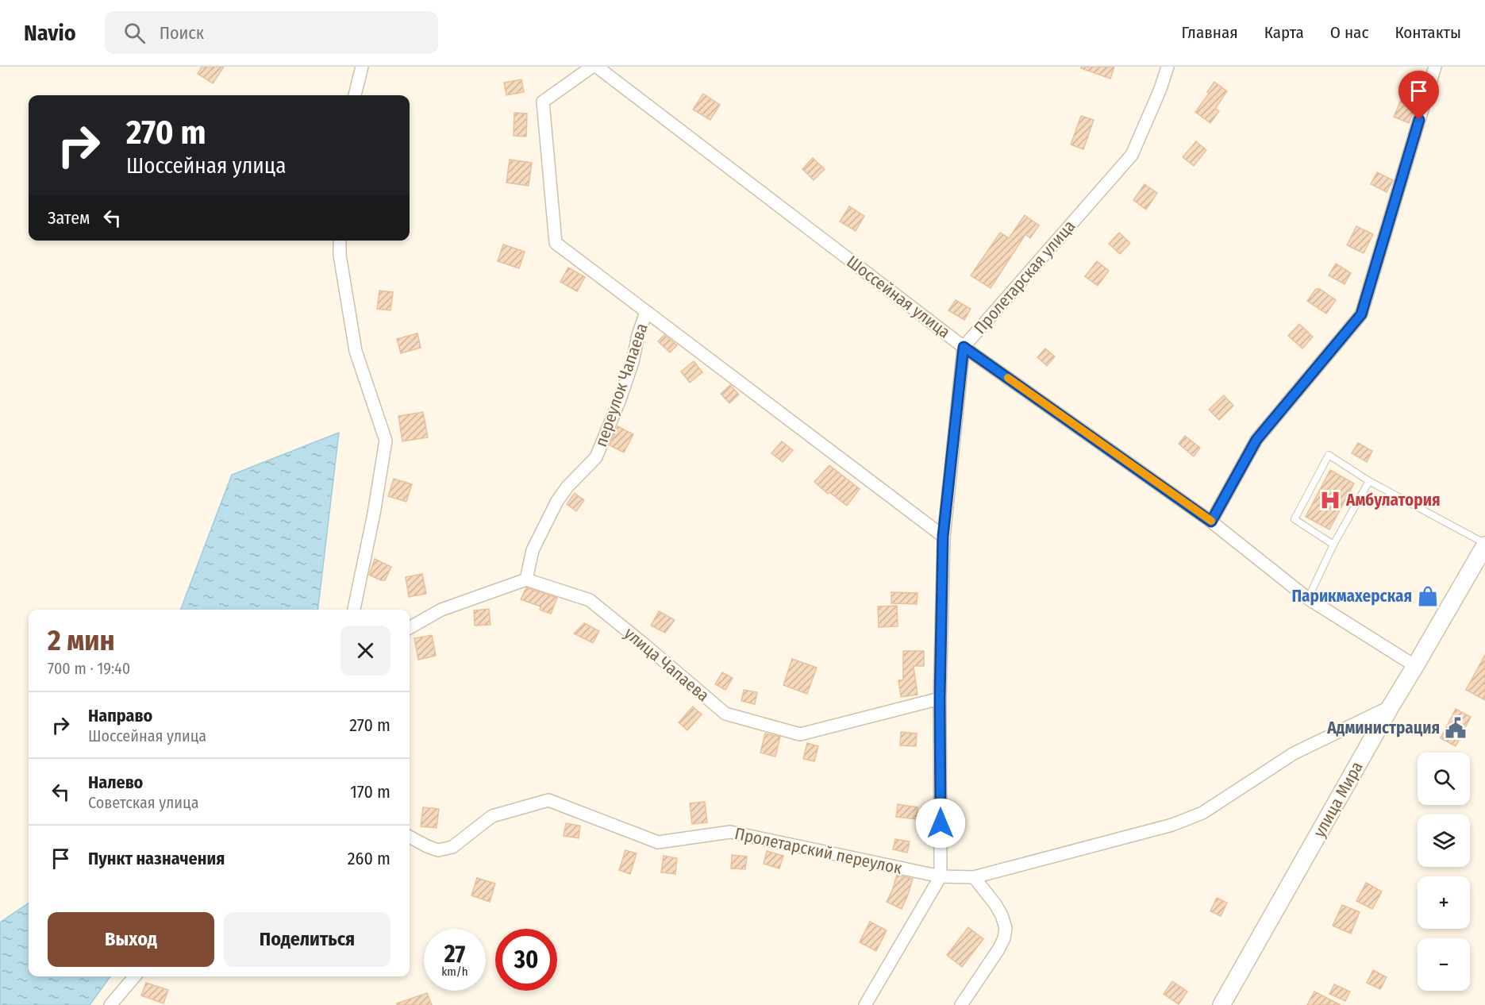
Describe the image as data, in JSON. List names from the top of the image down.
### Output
{
  "streets": {
    "street": [
      "Пролетарская улица",
      "Шоссейная улица",
      "переулок Чапаева",
      "улица Чапаева",
      "улица Мира",
      "Пролетарский переулок"
    ]
  },
  "crossings": [
    ["Пролетарская улица", "Шоссейная улица"],
    ["Пролетарская улица", "улица Чапаева"],
    ["Пролетарская улица", "Пролетарский переулок"],
    ["Шоссейная улица", "улица Мира"],
    ["переулок Чапаева", "улица Чапаева"],
    ["улица Мира", "Пролетарский переулок"]
  ],
  "places": {
    "hospital": ["Амбулатория"],
    "shop": ["Парикмахерская"],
    "public building": ["Администрация"]
  },
  "page": {
    "header": "Navio",
    "search": "Поиск",
    "nav": [
      "Главная",
      "Карта",
      "О нас",
      "Контакты"
    ],
    "turn": ["270 m", "Шоссейная улица"],
    "then": "Затем",
    "heading": ["2 мин", "700 m · 19:40"],
    "list": [
      {
        "name": "Направо",
        "note": "Шоссейная улица",
        "value": "270 m"
      },
      {
        "name": "Налево",
        "note": "Советская улица",
        "value": "170 m"
      },
      {
        "name": "Пункт назначения",
        "value": "260 m"
      }
    ],
    "map_buttons": ["+", "−"],
    "buttons": ["Выход", "Поделиться"],
    "speed": "27 km/h",
    "limit": "30"
  }
}
